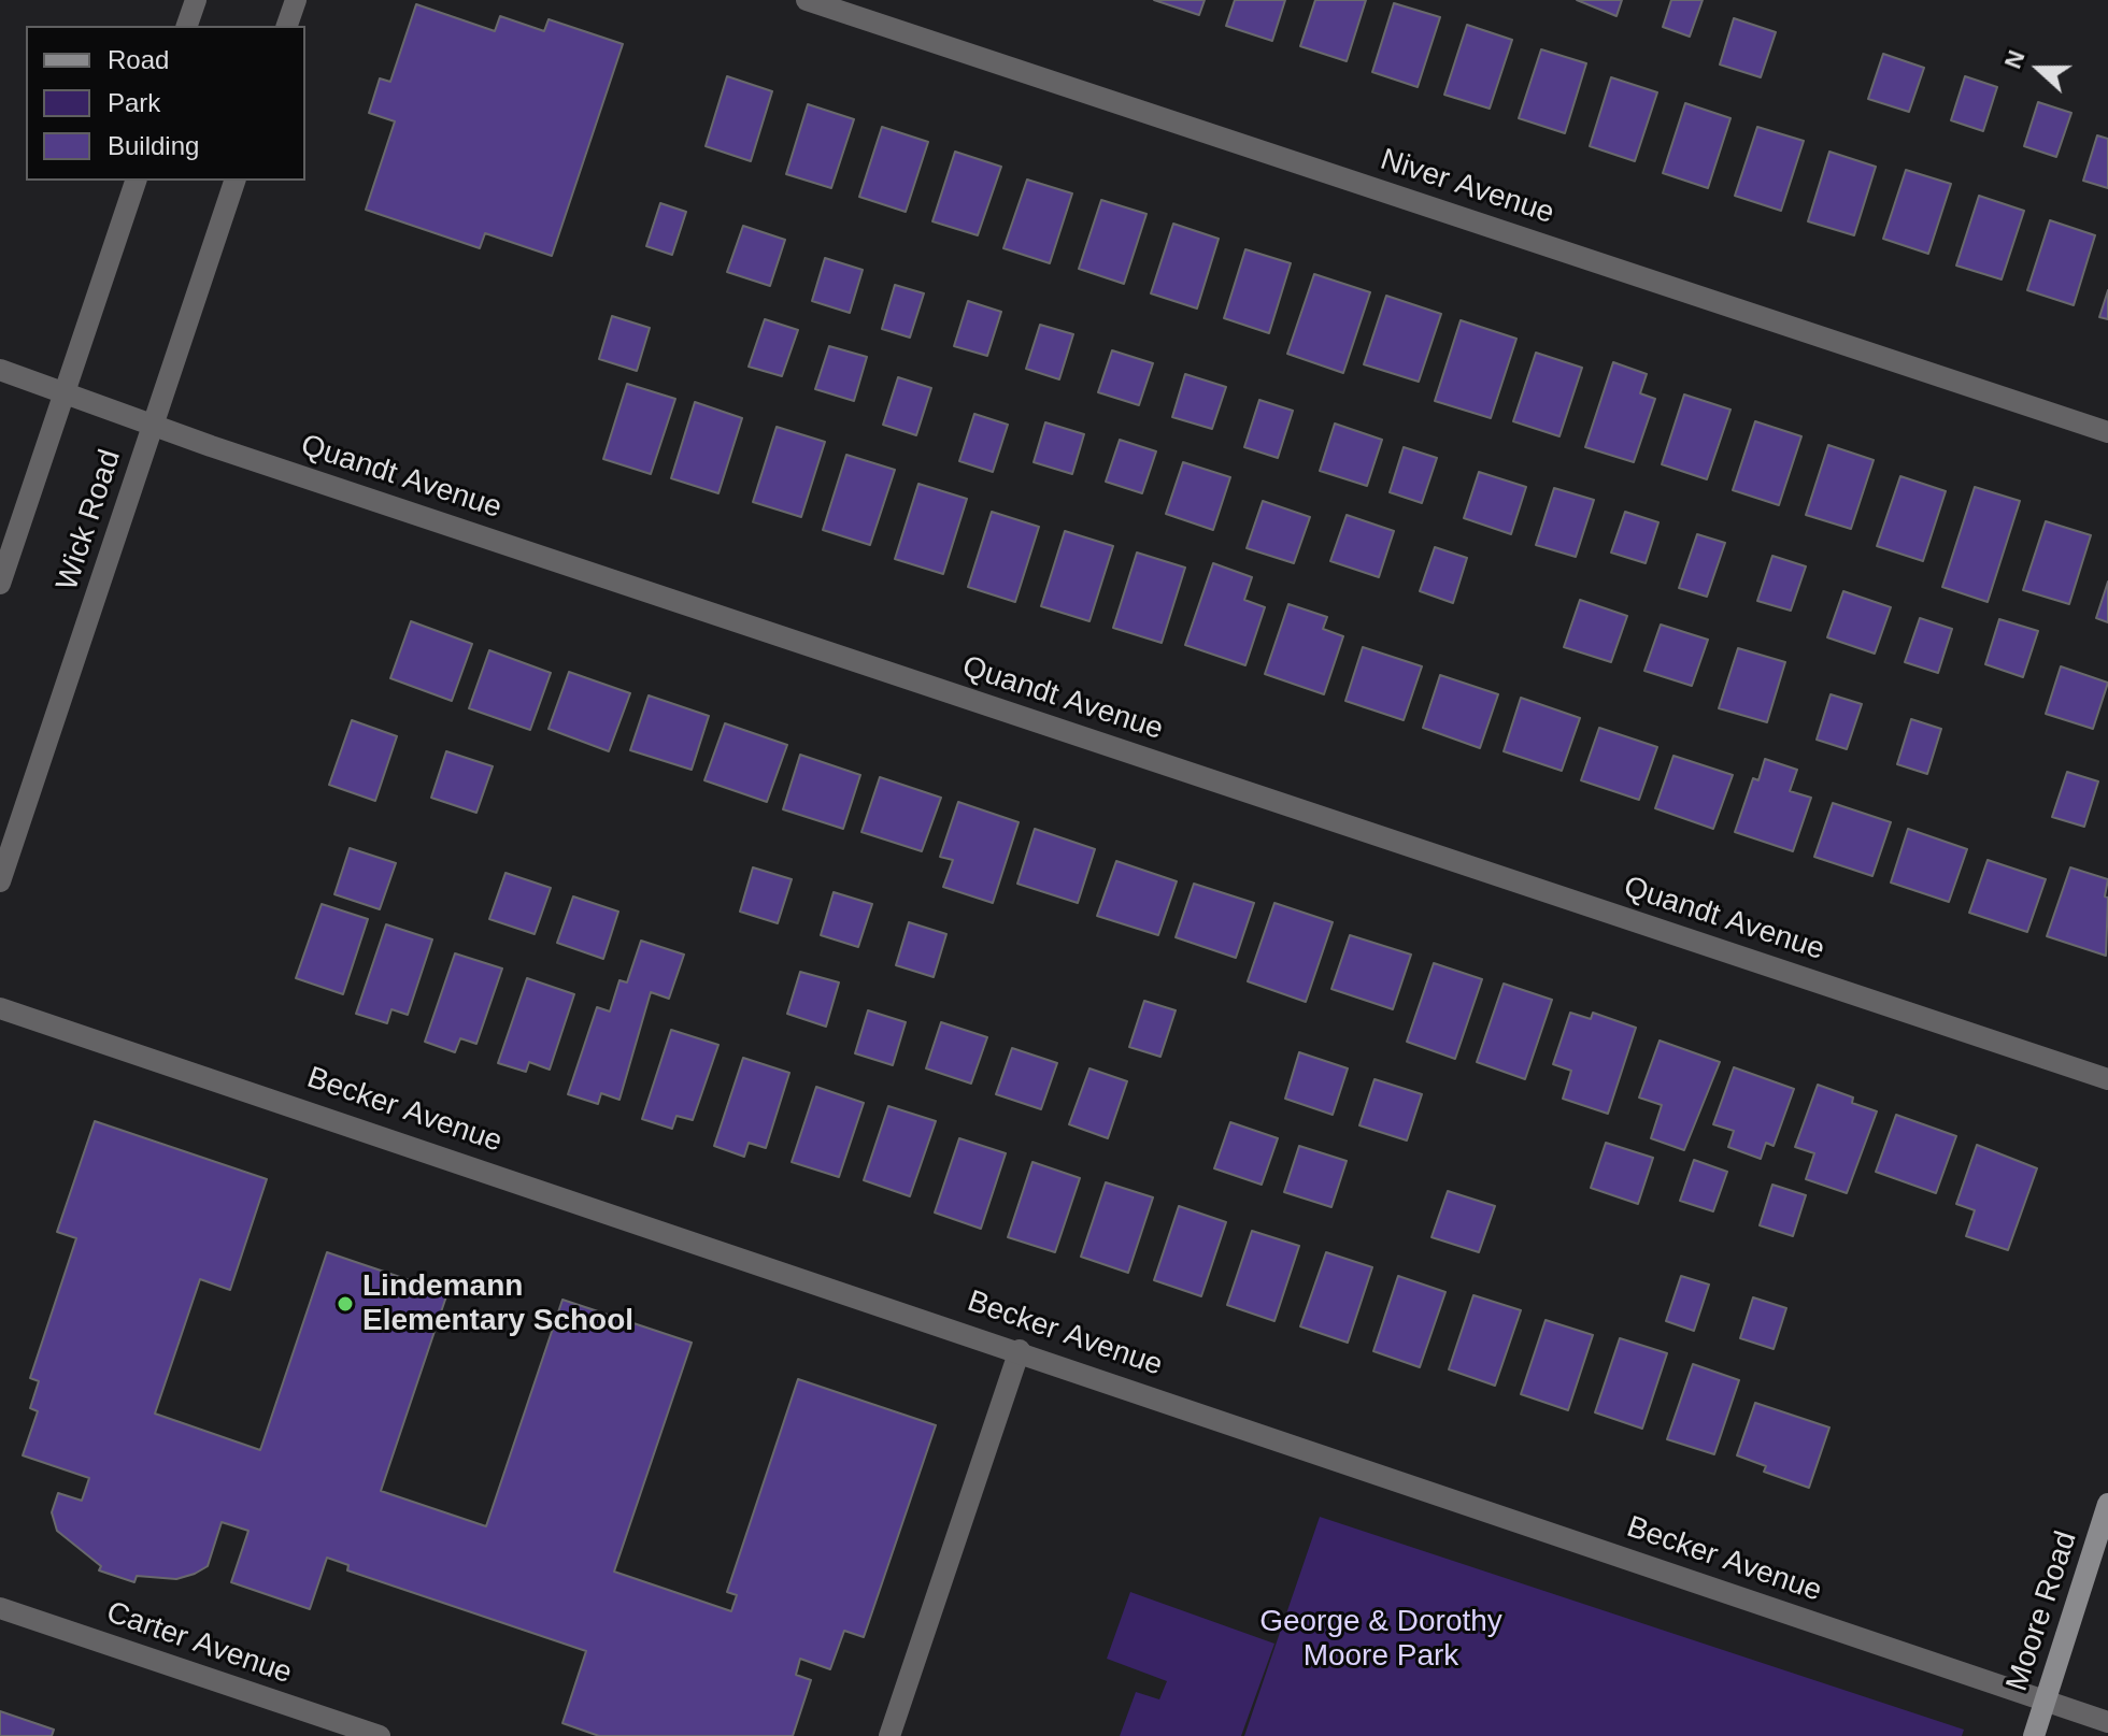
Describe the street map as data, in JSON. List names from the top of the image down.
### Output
{
  "streets": {
    "street": [
      "Niver Avenue",
      "Quandt Avenue",
      "Wick Road",
      "Becker Avenue",
      "Moore Road",
      "Carter Avenue"
    ]
  },
  "crossings": [
    ["Quandt Avenue", "Wick Road"],
    ["Becker Avenue", "Moore Road"]
  ],
  "parks": ["George & Dorothy Moore Park"],
  "places": ["Lindemann Elementary School"],
  "legend": ["Road", "Park", "Building"],
  "north": "left"
}
